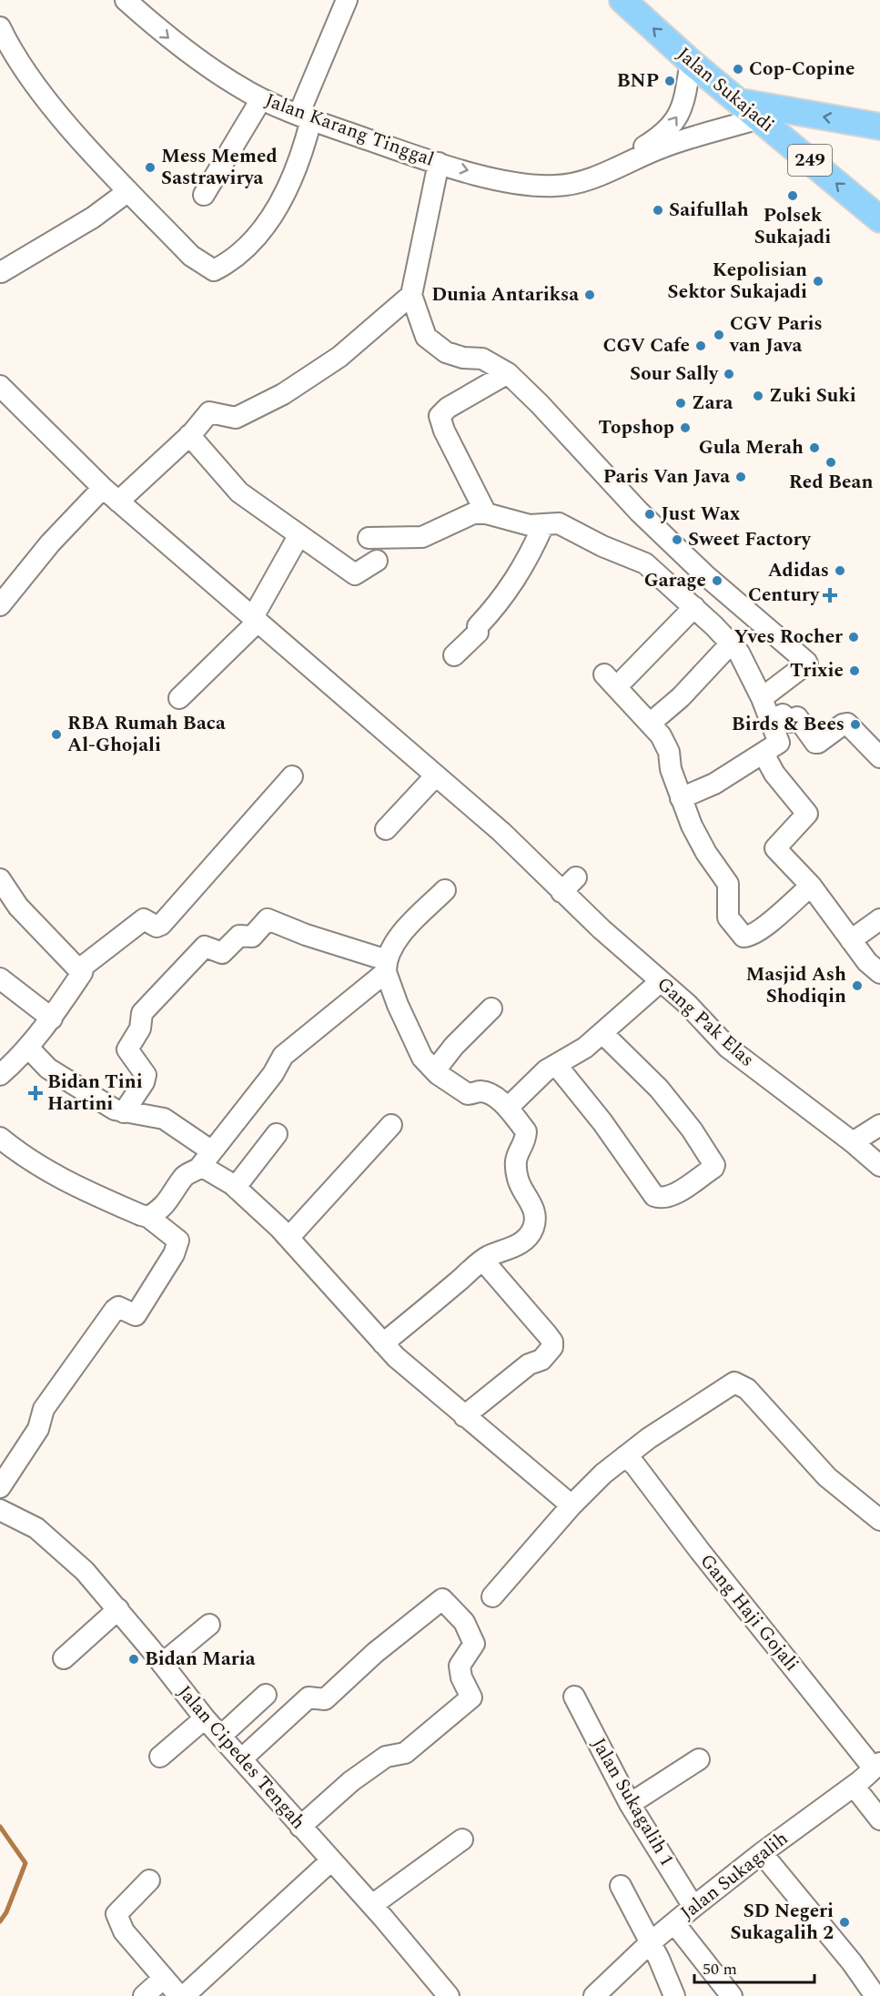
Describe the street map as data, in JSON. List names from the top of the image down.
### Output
{
  "streets": {
    "main road": ["Jalan Sukajadi", "249"],
    "street": [
      "Jalan Karang Tinggal",
      "Gang Pak Elas",
      "Gang Haji Gojali",
      "Jalan Cipedes Tengah",
      "Jalan Sukagalih 1",
      "Jalan Sukagalih"
    ]
  },
  "crossings": [
    ["Jalan Sukajadi", "Jalan Karang Tinggal"],
    ["Gang Haji Gojali", "Jalan Sukagalih"],
    ["Jalan Sukagalih 1", "Jalan Sukagalih"]
  ],
  "one_way": ["Jalan Sukajadi"],
  "places": {
    "other": [
      "Cop-Copine",
      "BNP",
      "Mess Memed Sastrawirya",
      "Polsek Sukajadi",
      "Saifullah",
      "Kepolisian Sektor Sukajadi",
      "Dunia Antariksa",
      "CGV Paris van Java",
      "CGV Cafe",
      "Sour Sally",
      "Zuki Suki",
      "Zara",
      "Topshop",
      "Gula Merah",
      "Red Bean",
      "Paris Van Java",
      "Just Wax",
      "Sweet Factory",
      "Adidas",
      "Garage",
      "Yves Rocher",
      "Trixie",
      "Birds & Bees",
      "RBA Rumah Baca Al-Ghojali",
      "Masjid Ash Shodiqin",
      "Bidan Maria",
      "SD Negeri Sukagalih 2"
    ],
    "health": ["Century", "Bidan Tini Hartini"]
  },
  "scale_bar": "50 m"
}
